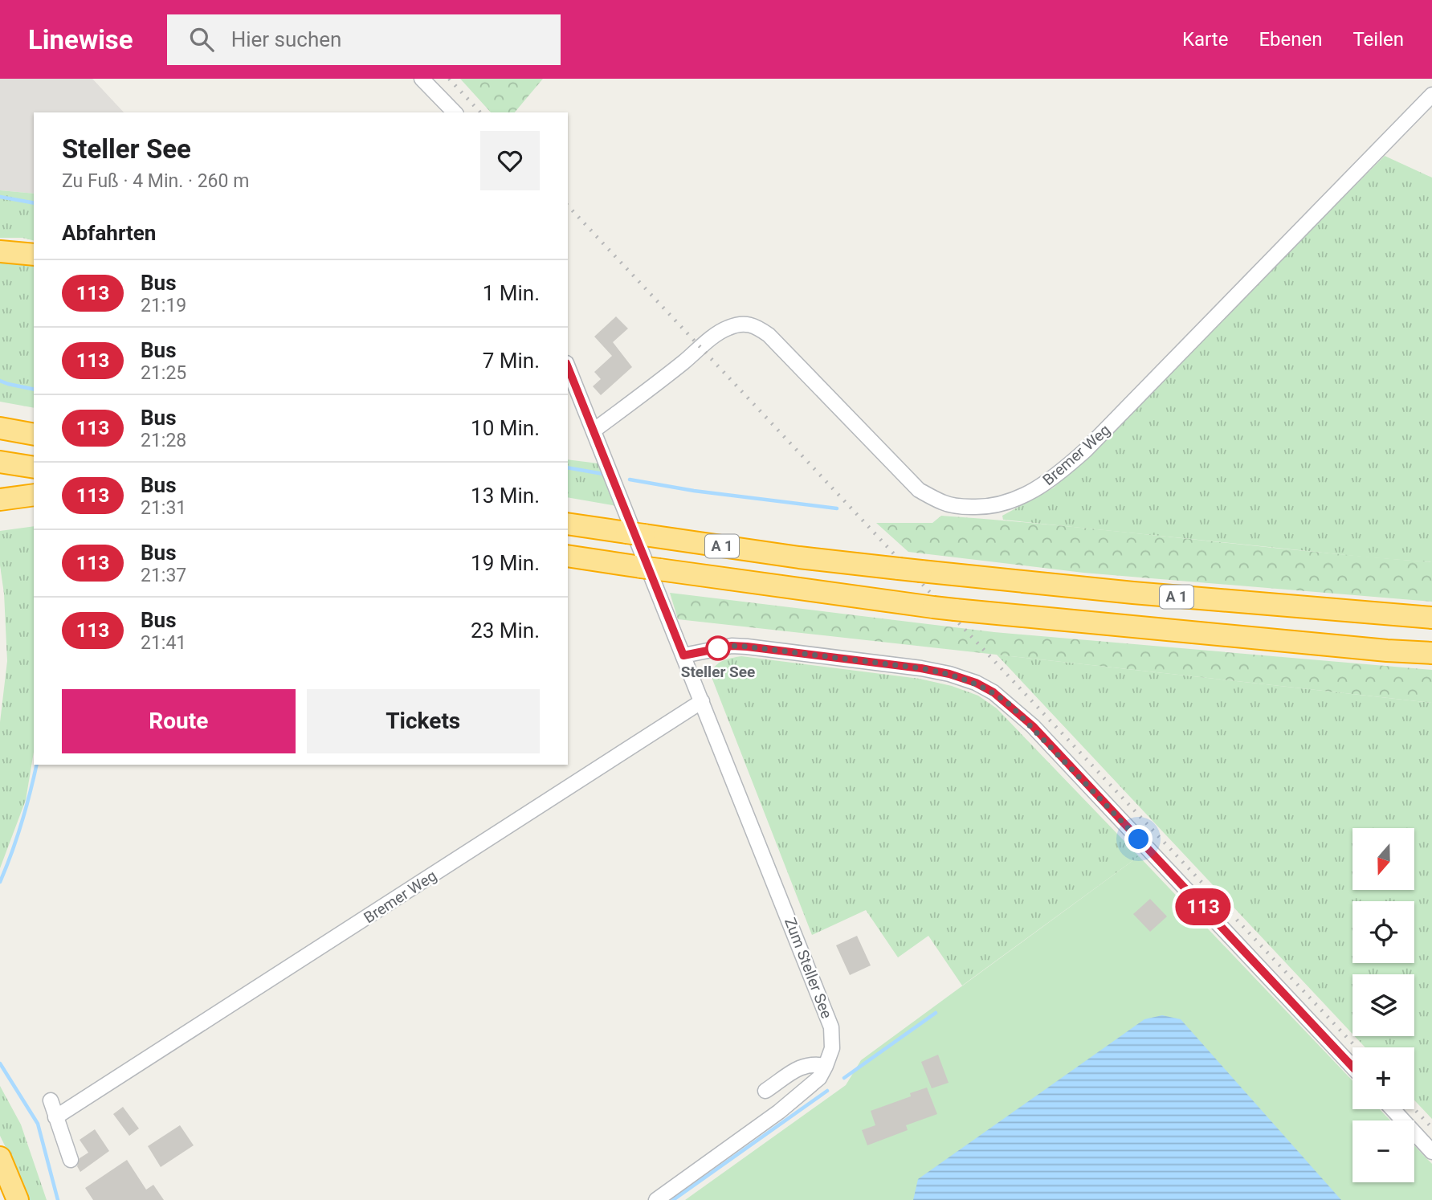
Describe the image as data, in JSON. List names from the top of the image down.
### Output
{
  "streets": {
    "highway": ["A 1"],
    "street": ["Bremer Weg", "Zum Steller See"]
  },
  "crossings": [
    ["Bremer Weg", "Zum Steller See"]
  ],
  "places": ["Steller See"],
  "lines": ["bus line 113"],
  "north": "bottom",
  "page": {
    "header": "Linewise",
    "search": "Hier suchen",
    "nav": ["Karte", "Ebenen", "Teilen"],
    "on_map": "113",
    "heading": [
      ["Steller See", "Zu Fuß · 4 Min. · 260 m"],
      "Abfahrten"
    ],
    "list": [
      {
        "mark": "113",
        "name": "Bus",
        "note": "21:19",
        "value": "1 Min."
      },
      {
        "mark": "113",
        "name": "Bus",
        "note": "21:25",
        "value": "7 Min."
      },
      {
        "mark": "113",
        "name": "Bus",
        "note": "21:28",
        "value": "10 Min."
      },
      {
        "mark": "113",
        "name": "Bus",
        "note": "21:31",
        "value": "13 Min."
      },
      {
        "mark": "113",
        "name": "Bus",
        "note": "21:37",
        "value": "19 Min."
      },
      {
        "mark": "113",
        "name": "Bus",
        "note": "21:41",
        "value": "23 Min."
      }
    ],
    "buttons": ["Route", "Tickets"],
    "map_buttons": ["+", "−"]
  }
}
